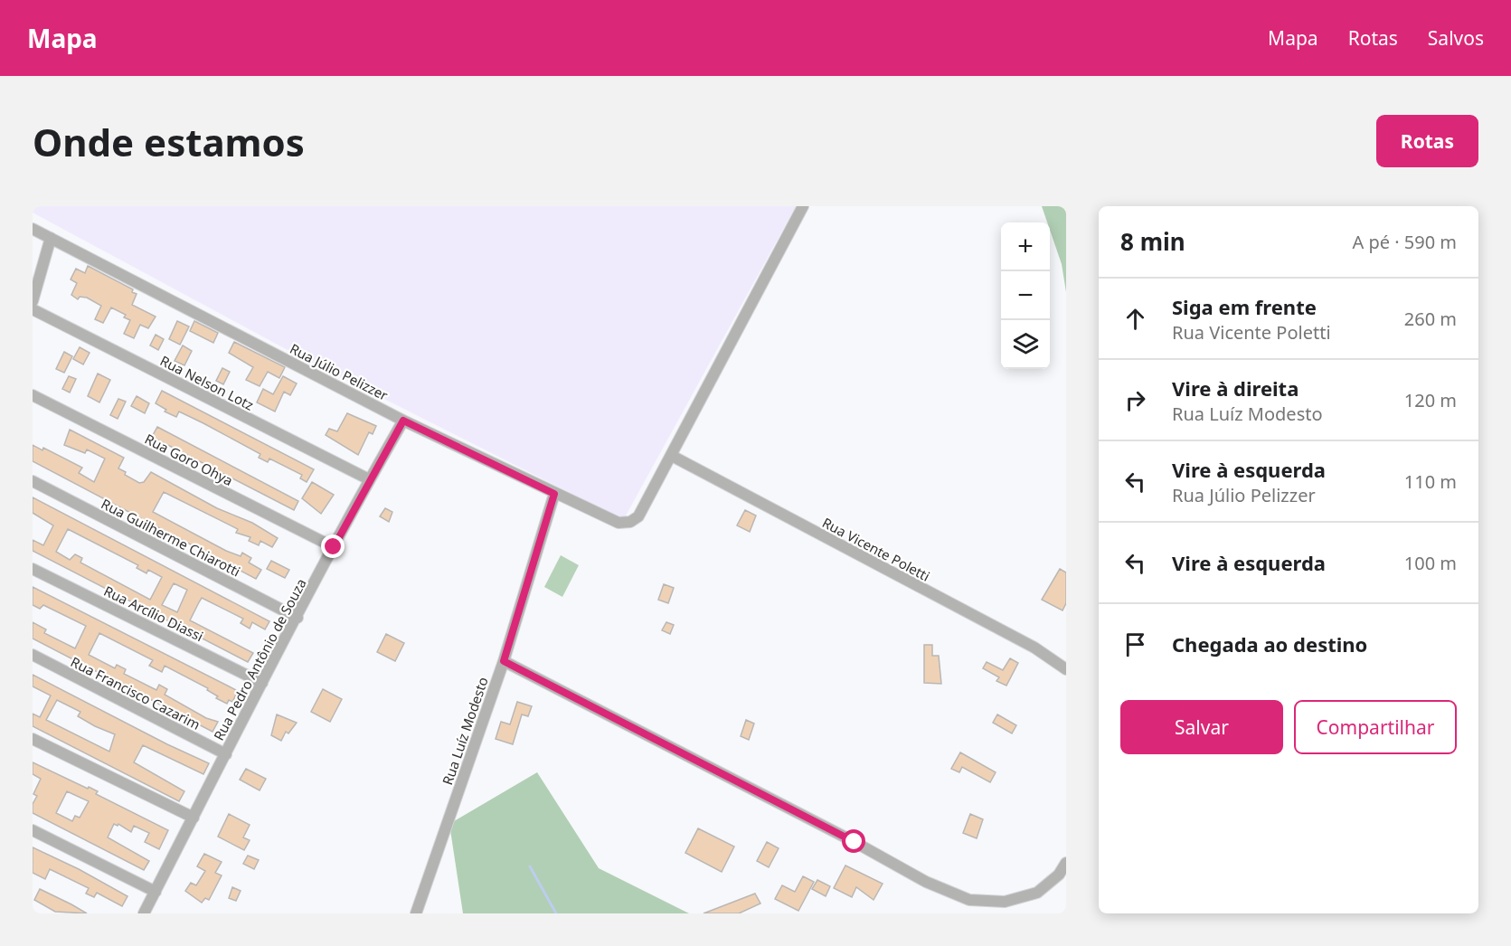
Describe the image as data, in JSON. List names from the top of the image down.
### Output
{
  "streets": {
    "street": [
      "Rua Júlio Pelizzer",
      "Rua Nelson Lotz",
      "Rua Goro Ohya",
      "Rua Guilherme Chiarotti",
      "Rua Vicente Poletti",
      "Rua Arcílio Diassi",
      "Rua Pedro Antônio de Souza",
      "Rua Francisco Cazarim",
      "Rua Luíz Modesto"
    ]
  },
  "crossings": [
    ["Rua Júlio Pelizzer", "Rua Vicente Poletti"],
    ["Rua Júlio Pelizzer", "Rua Pedro Antônio de Souza"],
    ["Rua Júlio Pelizzer", "Rua Luíz Modesto"],
    ["Rua Nelson Lotz", "Rua Pedro Antônio de Souza"],
    ["Rua Goro Ohya", "Rua Pedro Antônio de Souza"],
    ["Rua Guilherme Chiarotti", "Rua Pedro Antônio de Souza"],
    ["Rua Arcílio Diassi", "Rua Pedro Antônio de Souza"],
    ["Rua Pedro Antônio de Souza", "Rua Francisco Cazarim"]
  ],
  "page": {
    "header": "Mapa",
    "nav": ["Mapa", "Rotas", "Salvos"],
    "buttons": [
      "Rotas",
      ["Salvar", "Compartilhar"]
    ],
    "title": "Onde estamos",
    "heading": ["8 min", "A pé · 590 m"],
    "map_buttons": ["+", "−"],
    "list": [
      ["Siga em frente", "Rua Vicente Poletti", "260 m"],
      ["Vire à direita", "Rua Luíz Modesto", "120 m"],
      ["Vire à esquerda", "Rua Júlio Pelizzer", "110 m"],
      ["Vire à esquerda", "100 m"],
      "Chegada ao destino"
    ]
  }
}
